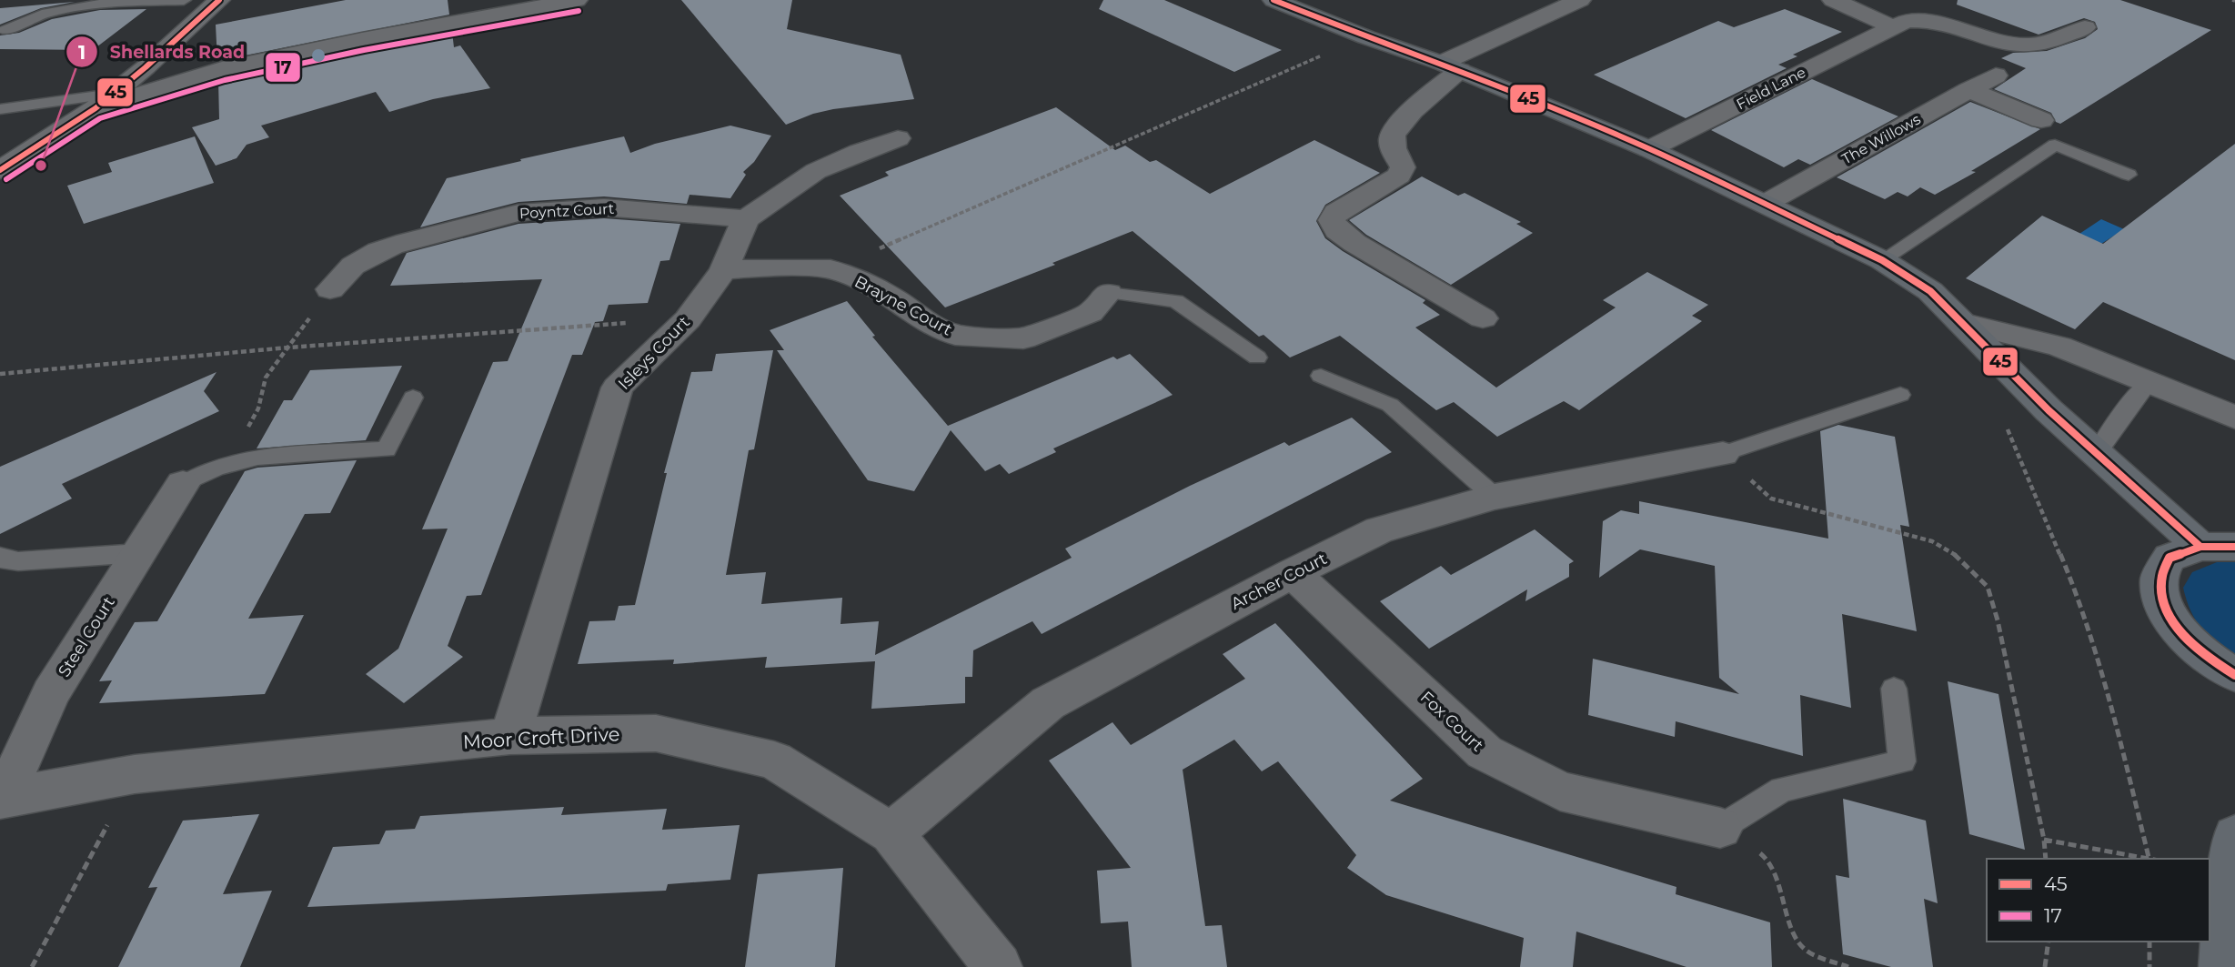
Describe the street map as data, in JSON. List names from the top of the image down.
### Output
{
  "streets": {
    "street": [
      "Field Lane",
      "The Willows",
      "Poyntz Court",
      "Brayne Court",
      "Isleys Court",
      "Archer Court",
      "Steel Court",
      "Fox Court",
      "Moor Croft Drive"
    ]
  },
  "crossings": [
    ["Poyntz Court", "Isleys Court"],
    ["Brayne Court", "Isleys Court"],
    ["Isleys Court", "Moor Croft Drive"],
    ["Archer Court", "Fox Court"],
    ["Archer Court", "Moor Croft Drive"],
    ["Steel Court", "Moor Croft Drive"]
  ],
  "places": ["Shellards Road"],
  "lines": ["transit line 45", "transit line 17"],
  "legend": ["45", "17"]
}
